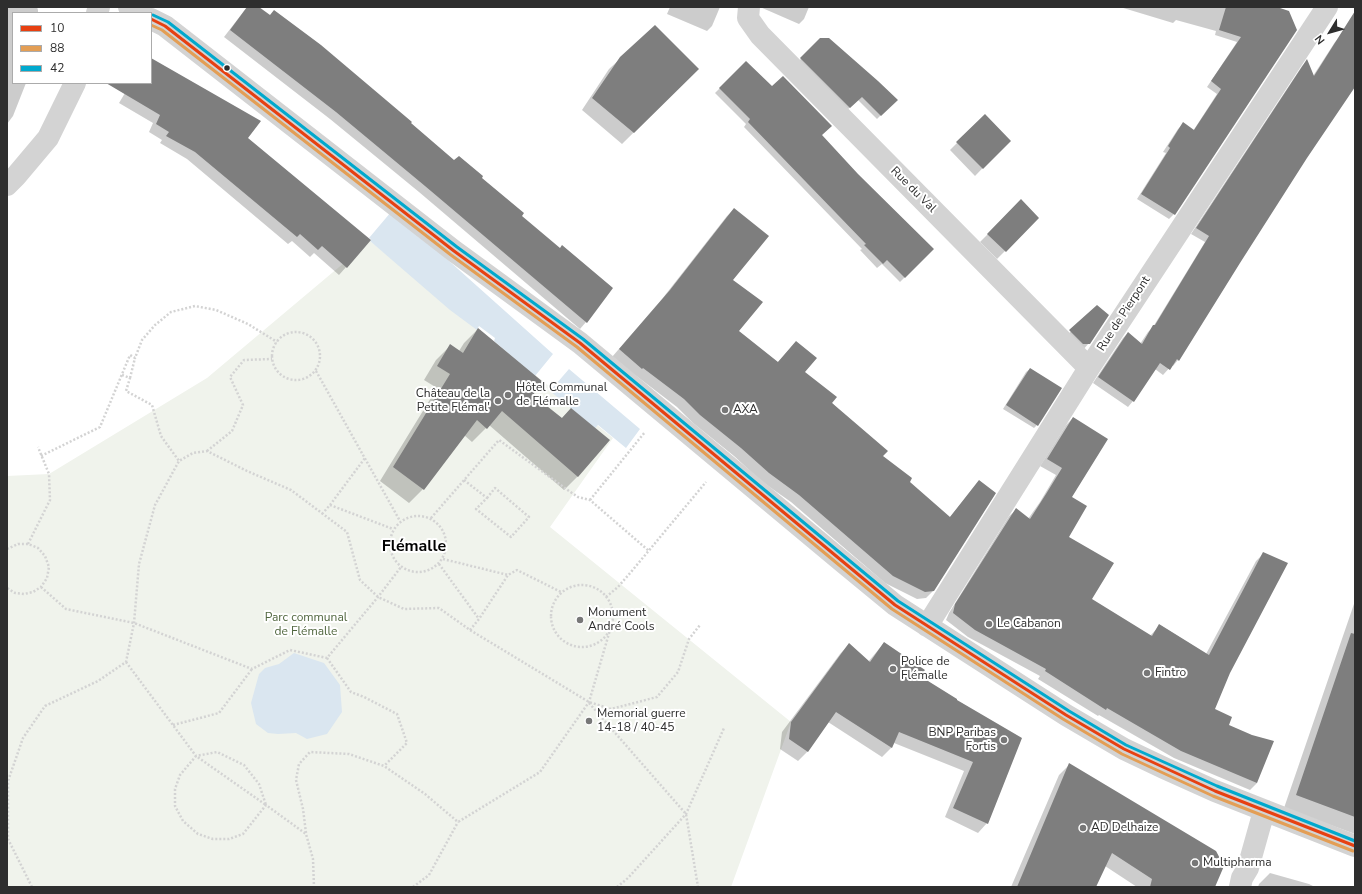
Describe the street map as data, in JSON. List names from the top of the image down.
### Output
{
  "streets": {
    "street": ["Rue du Val", "Rue de Pierpont"]
  },
  "crossings": [
    ["Rue du Val", "Rue de Pierpont"]
  ],
  "districts": ["Flémalle"],
  "parks": ["Parc communal de Flémalle"],
  "places": [
    "Hôtel Communal de Flémalle",
    "Château de la Petite Flémal'",
    "AXA",
    "Monument André Cools",
    "Le Cabanon",
    "Police de Flémalle",
    "Fintro",
    "Memorial guerre 14-18 / 40-45",
    "BNP Paribas Fortis",
    "AD Delhaize",
    "Multipharma"
  ],
  "lines": ["transit line 42", "transit line 10", "transit line 88"],
  "legend": ["10", "88", "42"],
  "north": "bottom left"
}
